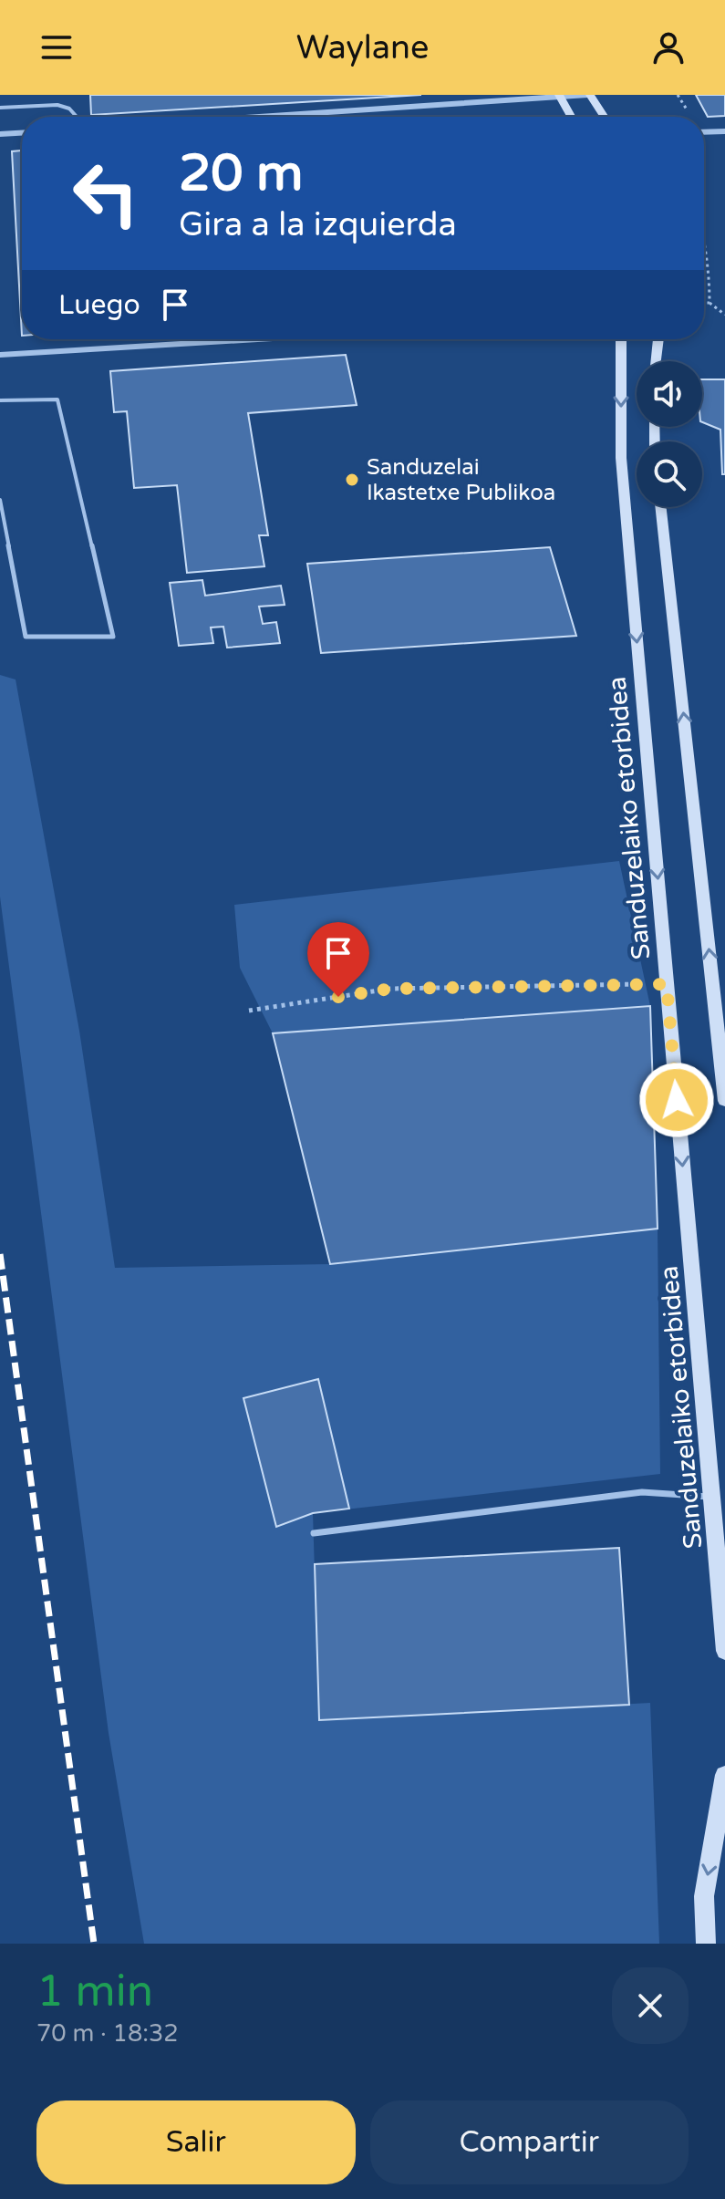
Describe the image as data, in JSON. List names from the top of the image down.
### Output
{
  "streets": {
    "main road": ["Sanduzelaiko etorbidea"]
  },
  "places": ["Sanduzelai Ikastetxe Publikoa"],
  "page": {
    "header": "Waylane",
    "turn": ["20 m", "Gira a la izquierda"],
    "then": "Luego",
    "heading": ["1 min", "70 m · 18:32"],
    "buttons": ["Salir", "Compartir"]
  }
}
